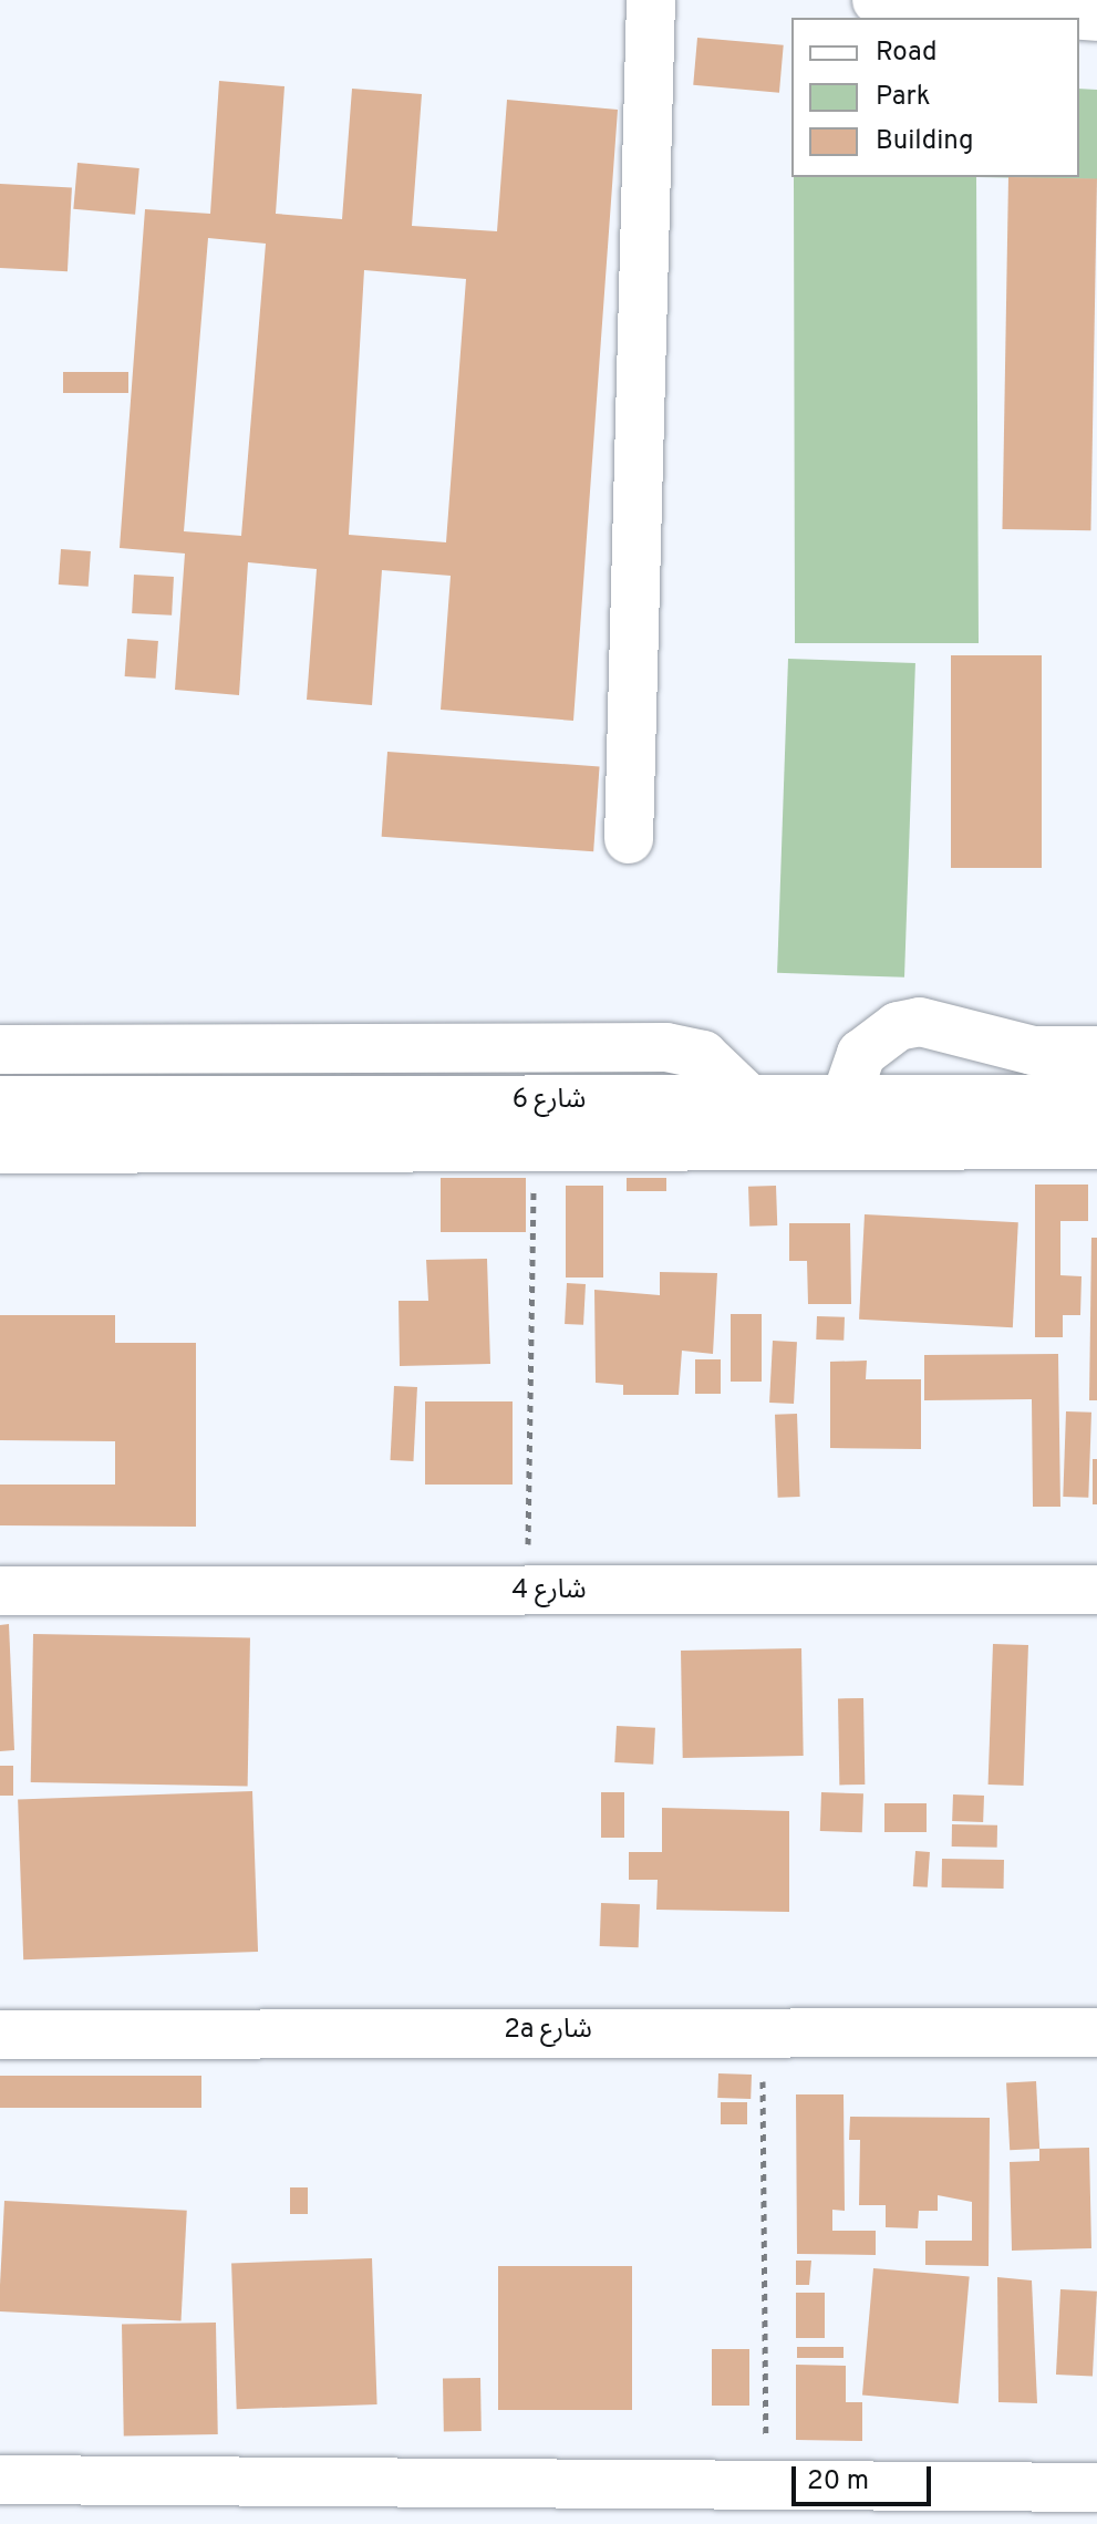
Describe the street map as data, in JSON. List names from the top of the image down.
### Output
{
  "streets": {
    "street": ["شارع 6", "شارع 4", "2a شارع"]
  },
  "legend": ["Road", "Park", "Building"],
  "scale_bar": "20 m"
}
